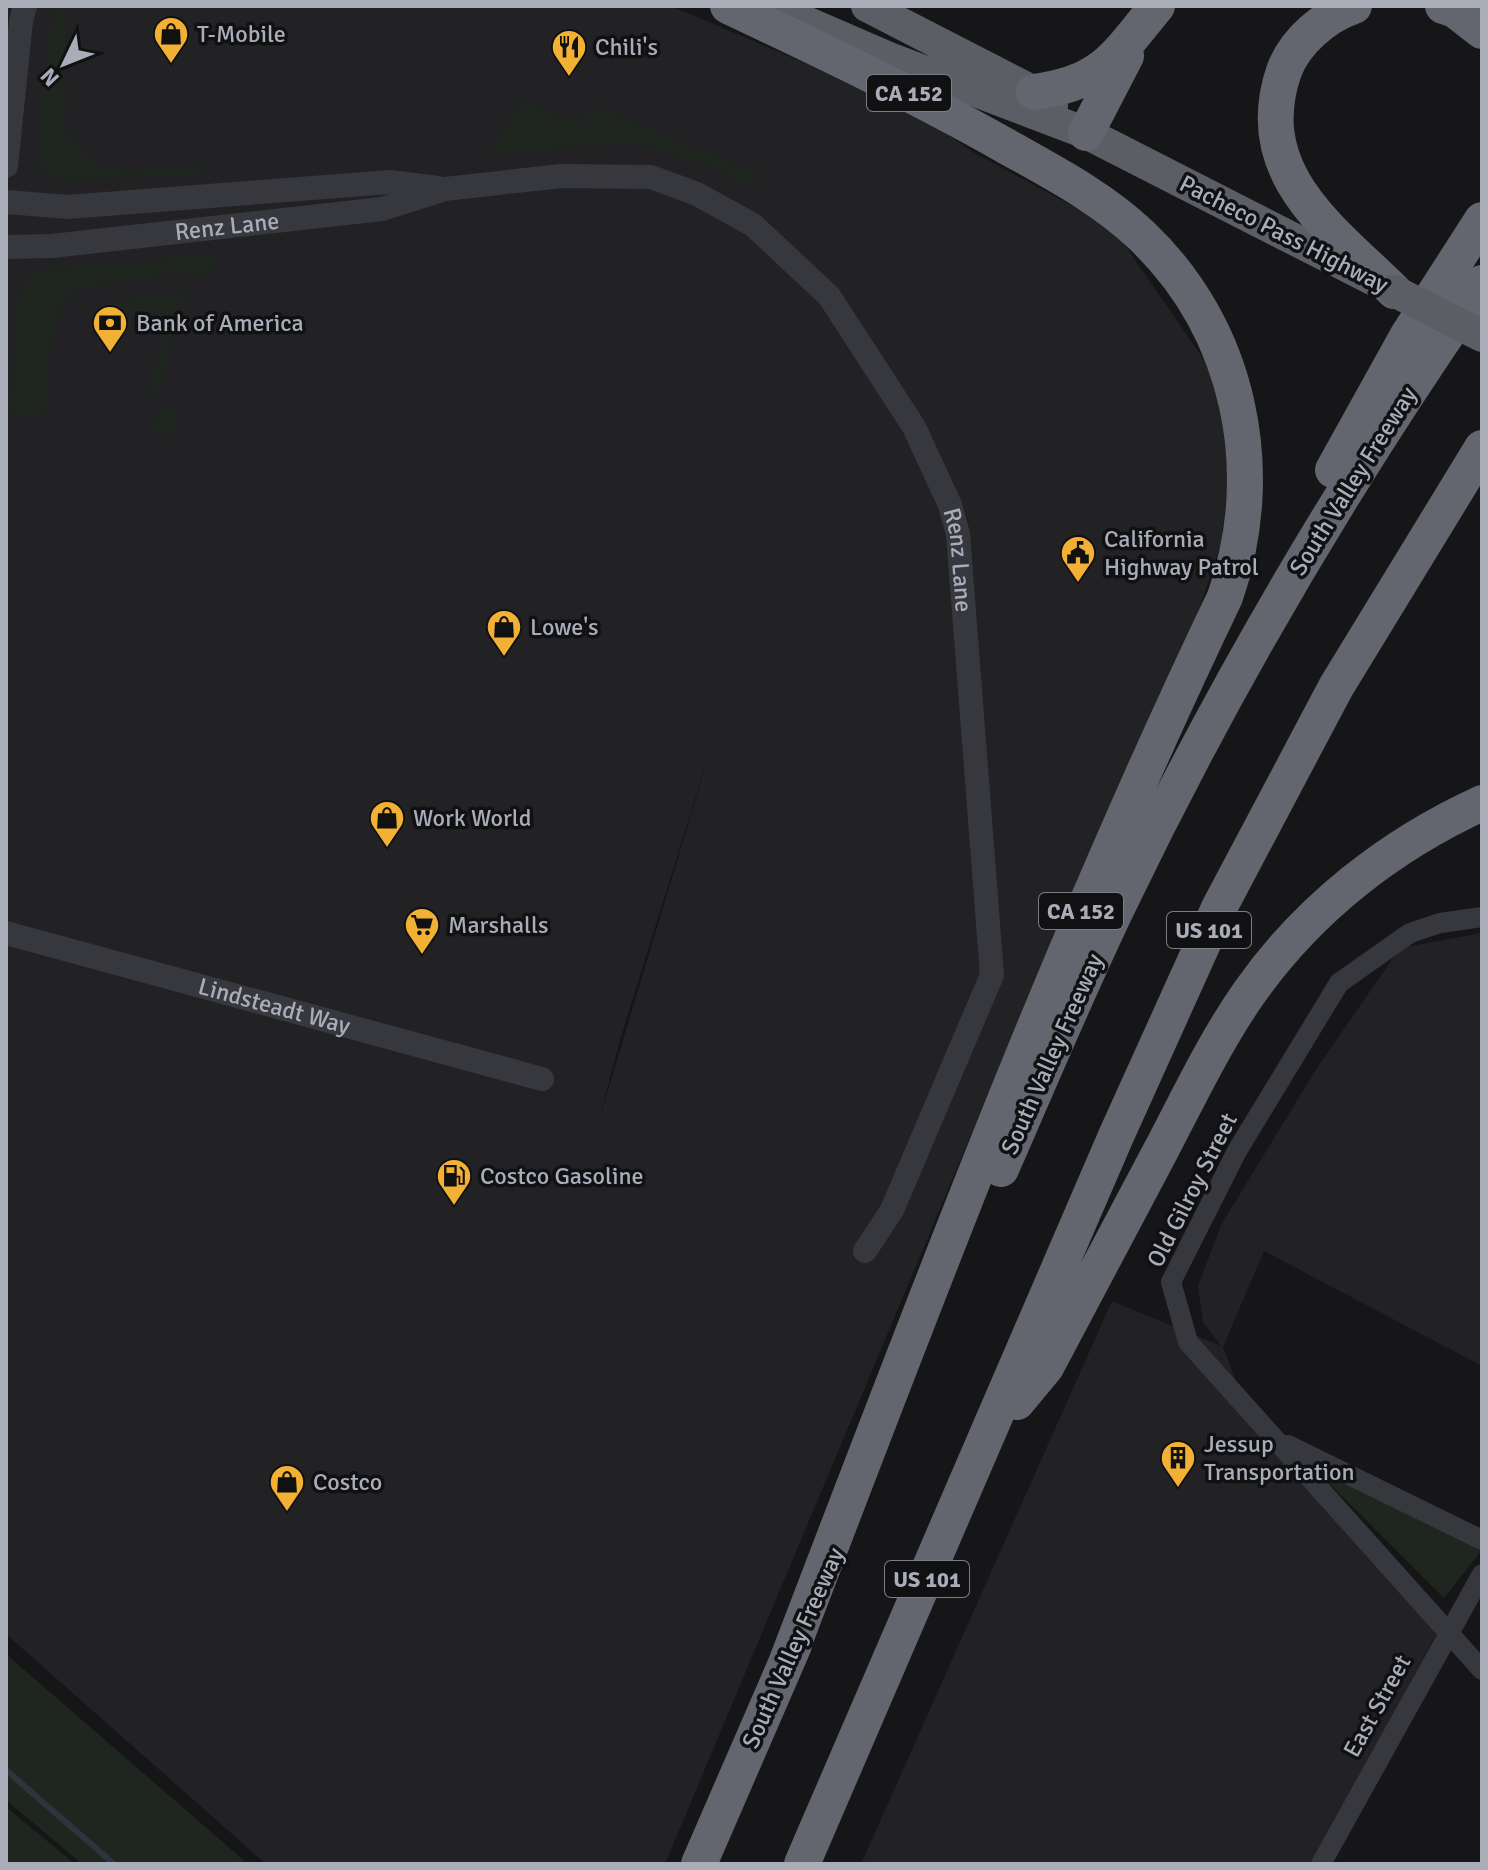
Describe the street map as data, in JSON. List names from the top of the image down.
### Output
{
  "streets": {
    "highway": [
      "CA 152",
      "Pacheco Pass Highway",
      "South Valley Freeway",
      "US 101"
    ],
    "street": [
      "Renz Lane",
      "Lindsteadt Way",
      "Old Gilroy Street",
      "East Street"
    ]
  },
  "crossings": [
    ["CA 152", "South Valley Freeway"],
    ["Old Gilroy Street", "East Street"]
  ],
  "places": {
    "shop": [
      "T-Mobile",
      "Lowe's",
      "Work World",
      "Costco"
    ],
    "restaurant": ["Chili's"],
    "bank": ["Bank of America"],
    "public building": ["California Highway Patrol"],
    "supermarket": ["Marshalls"],
    "fuel station": ["Costco Gasoline"],
    "building": ["Jessup Transportation"]
  },
  "north": "bottom left"
}
